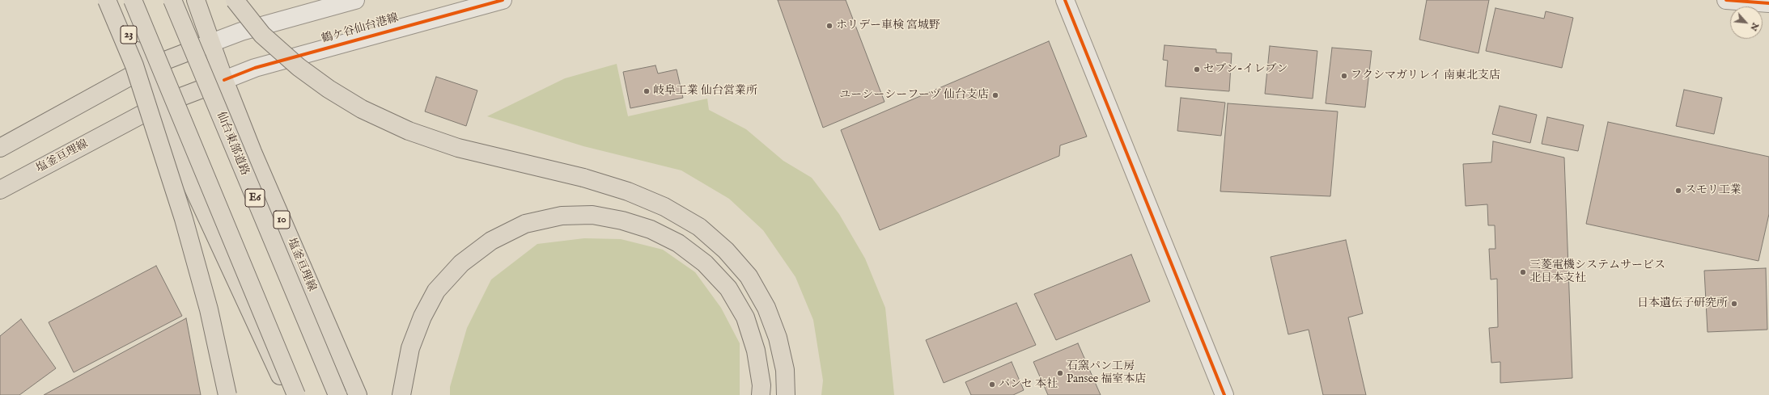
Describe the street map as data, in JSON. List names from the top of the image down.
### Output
{
  "streets": {
    "main road": [
      "23",
      "仙台東部道路",
      "塩釜亘理線",
      "E6",
      "10"
    ],
    "street": ["鶴ケ谷仙台港線"]
  },
  "crossings": [
    ["鶴ケ谷仙台港線", "塩釜亘理線"]
  ],
  "places": [
    "ホリデー車検 宮城野",
    "セブン-イレブン",
    "フクシマガリレイ 南東北支店",
    "岐阜工業 仙台営業所",
    "ユーシーシーフーヅ 仙台支店",
    "スモリ工業",
    "三菱電機システムサービス 北日本支社",
    "日本遺伝子研究所",
    "石窯パン工房 Pansee 福室本店",
    "パンセ 本社"
  ],
  "north": "bottom right"
}
